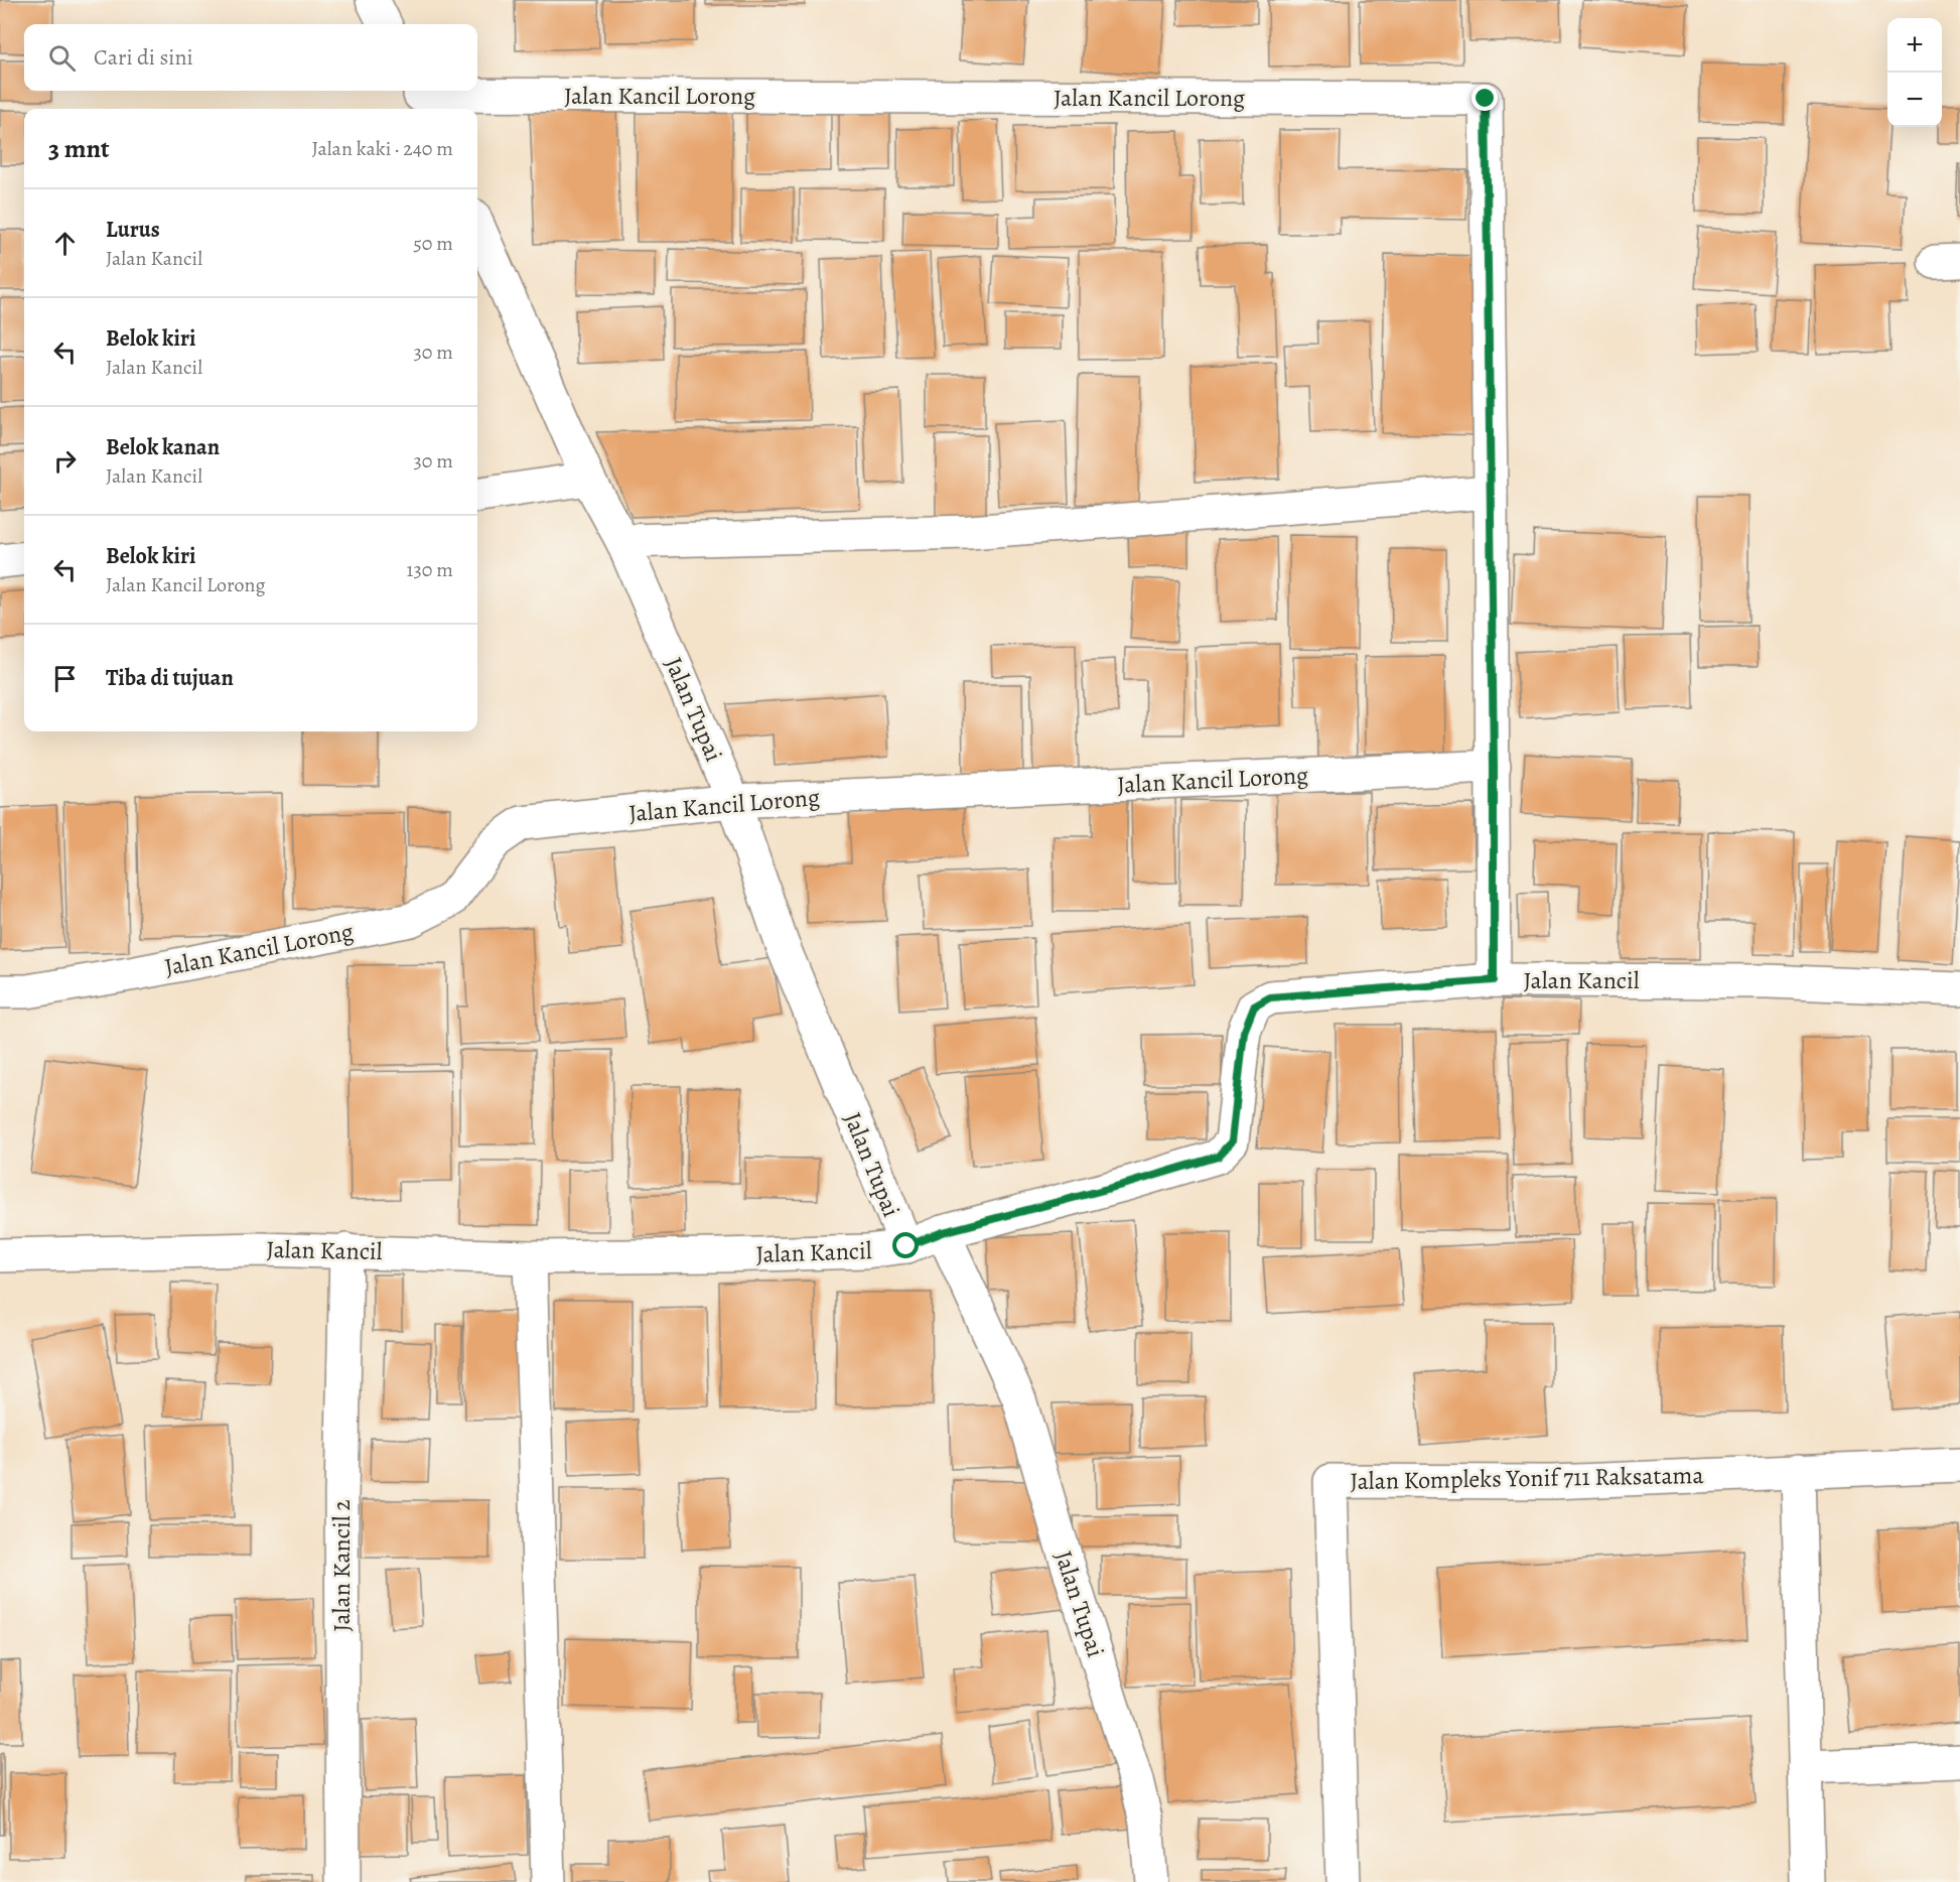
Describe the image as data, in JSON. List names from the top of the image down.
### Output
{
  "streets": {
    "street": [
      "Jalan Kancil Lorong",
      "Jalan Tupai",
      "Jalan Kancil",
      "Jalan Kompleks Yonif 711 Raksatama",
      "Jalan Kancil 2"
    ]
  },
  "crossings": [
    ["Jalan Kancil Lorong", "Jalan Tupai"],
    ["Jalan Kancil Lorong", "Jalan Kancil"],
    ["Jalan Tupai", "Jalan Kancil"],
    ["Jalan Kancil", "Jalan Kancil 2"]
  ],
  "page": {
    "map_buttons": ["+", "−"],
    "search": "Cari di sini",
    "heading": ["3 mnt", "Jalan kaki · 240 m"],
    "list": [
      ["Lurus", "Jalan Kancil", "50 m"],
      ["Belok kiri", "Jalan Kancil", "30 m"],
      ["Belok kanan", "Jalan Kancil", "30 m"],
      ["Belok kiri", "Jalan Kancil Lorong", "130 m"],
      "Tiba di tujuan"
    ]
  }
}
